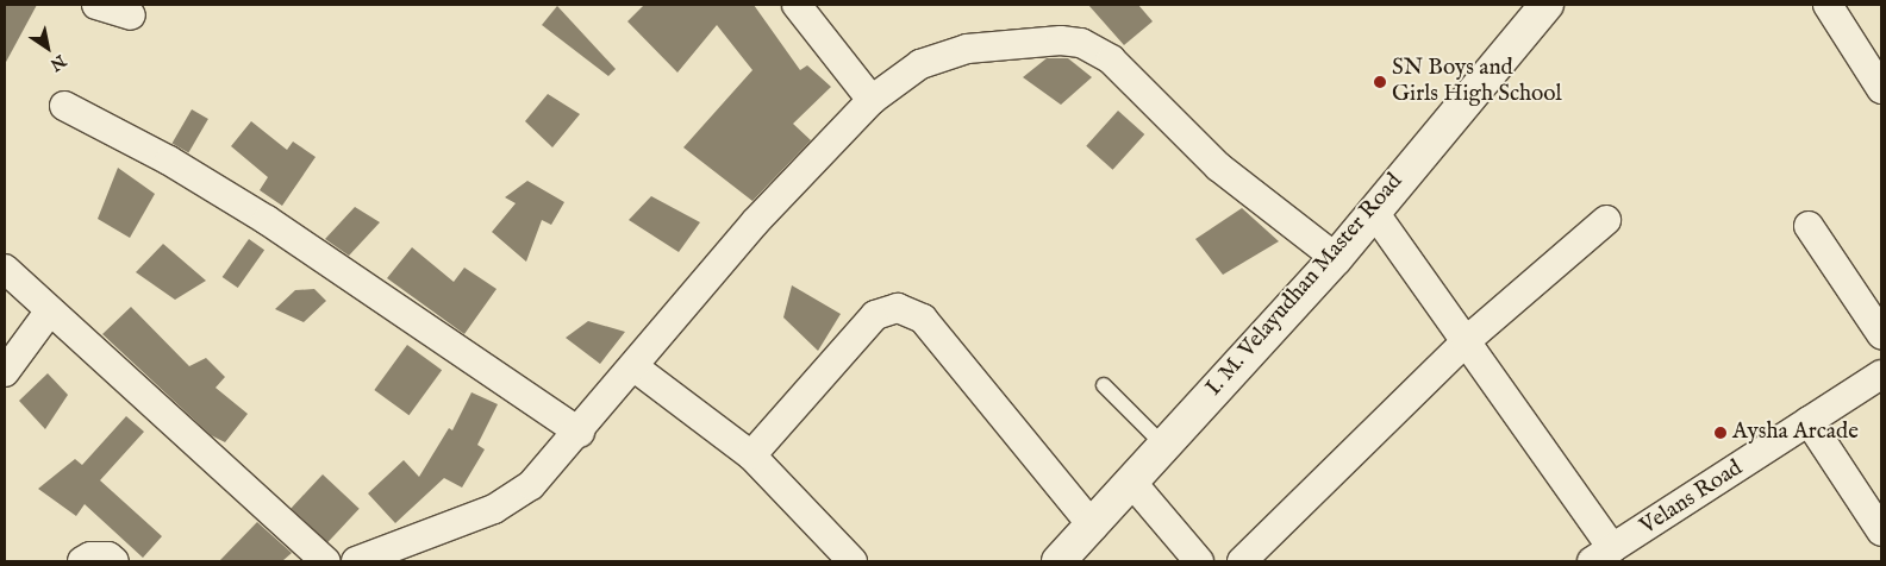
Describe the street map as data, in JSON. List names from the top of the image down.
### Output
{
  "streets": {
    "street": ["I. M. Velayudhan Master Road", "Velans Road"]
  },
  "places": ["SN Boys and Girls High School", "Aysha Arcade"],
  "north": "bottom right"
}
